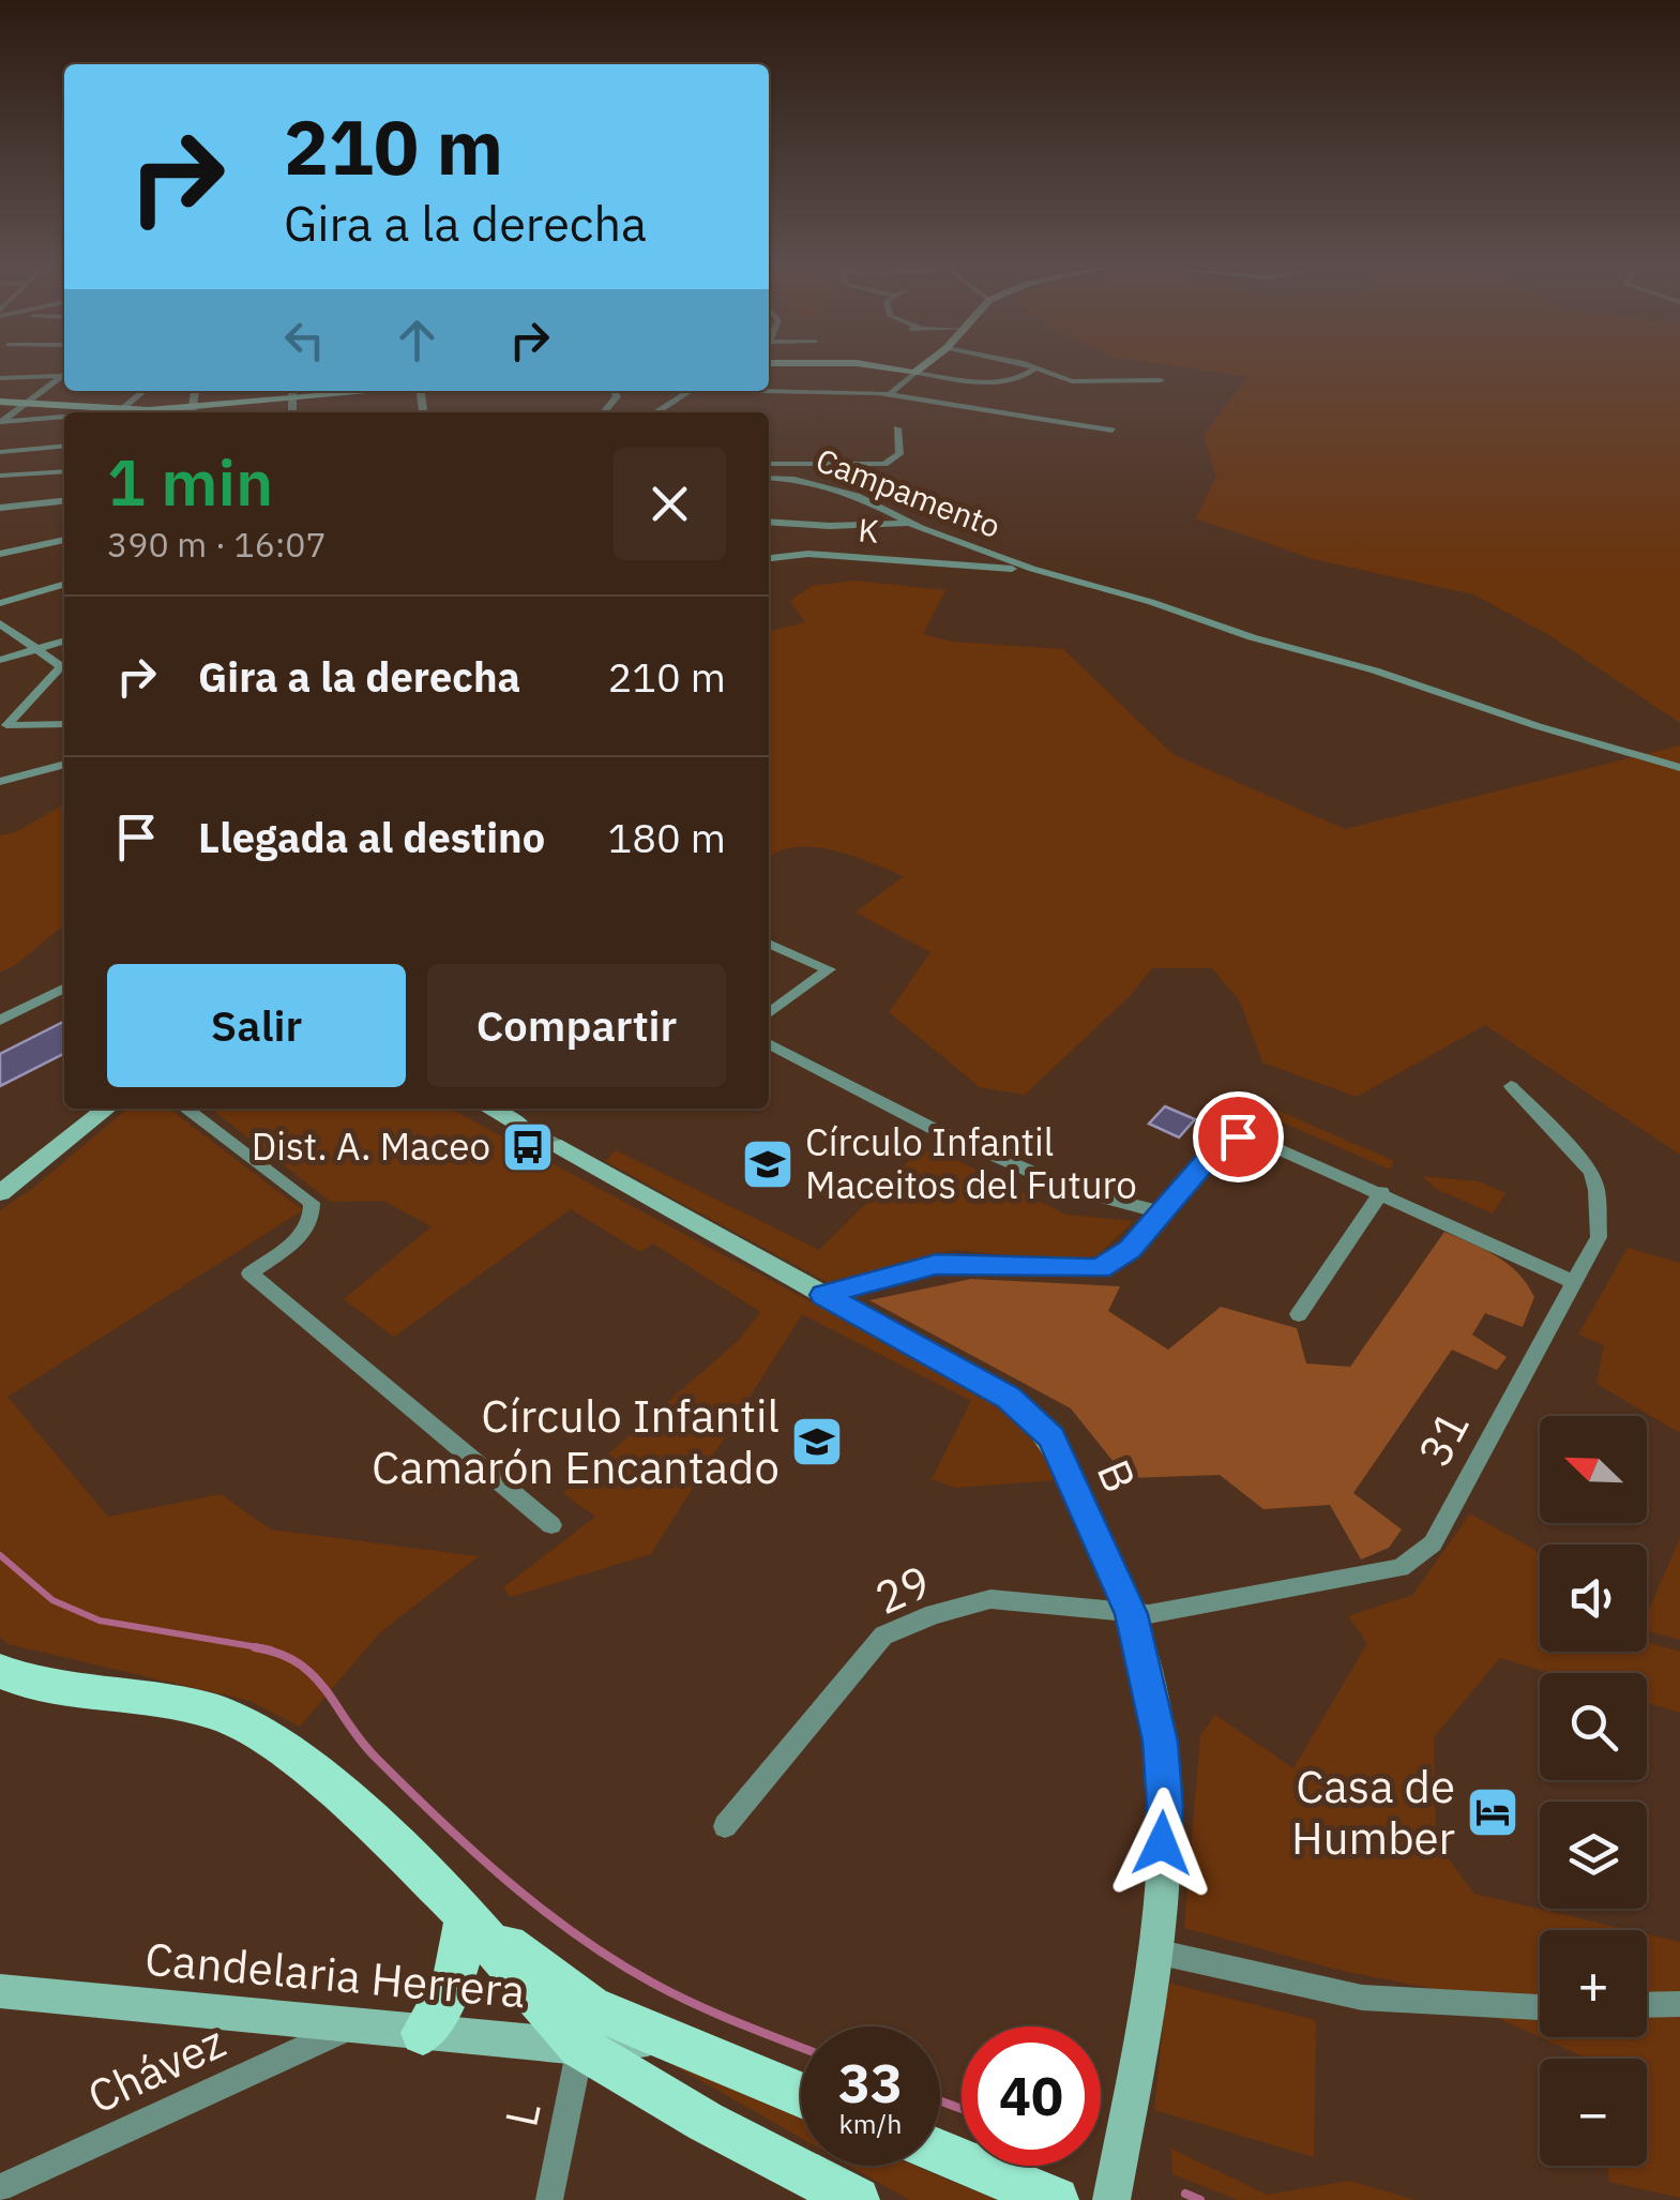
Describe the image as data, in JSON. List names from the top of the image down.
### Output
{
  "streets": {
    "street": [
      "Campamento",
      "K",
      "31",
      "B",
      "29",
      "Candelaria Herrera",
      "Chávez",
      "L"
    ]
  },
  "crossings": [
    ["Campamento", "K"],
    ["31", "B"],
    ["31", "29"],
    ["B", "29"],
    ["Candelaria Herrera", "Chávez"],
    ["Candelaria Herrera", "L"]
  ],
  "places": {
    "bus stop": ["Dist. A. Maceo"],
    "school or university": ["Círculo Infantil Maceitos del Futuro", "Círculo Infantil Camarón Encantado"],
    "hotel": ["Casa de Humber"]
  },
  "north": "top left",
  "page": {
    "turn": ["210 m", "Gira a la derecha"],
    "heading": ["1 min", "390 m · 16:07"],
    "list": [
      {
        "name": "Gira a la derecha",
        "value": "210 m"
      },
      {
        "name": "Llegada al destino",
        "value": "180 m"
      }
    ],
    "buttons": ["Salir", "Compartir"],
    "map_buttons": ["+", "−"],
    "speed": "33 km/h",
    "limit": "40"
  }
}
